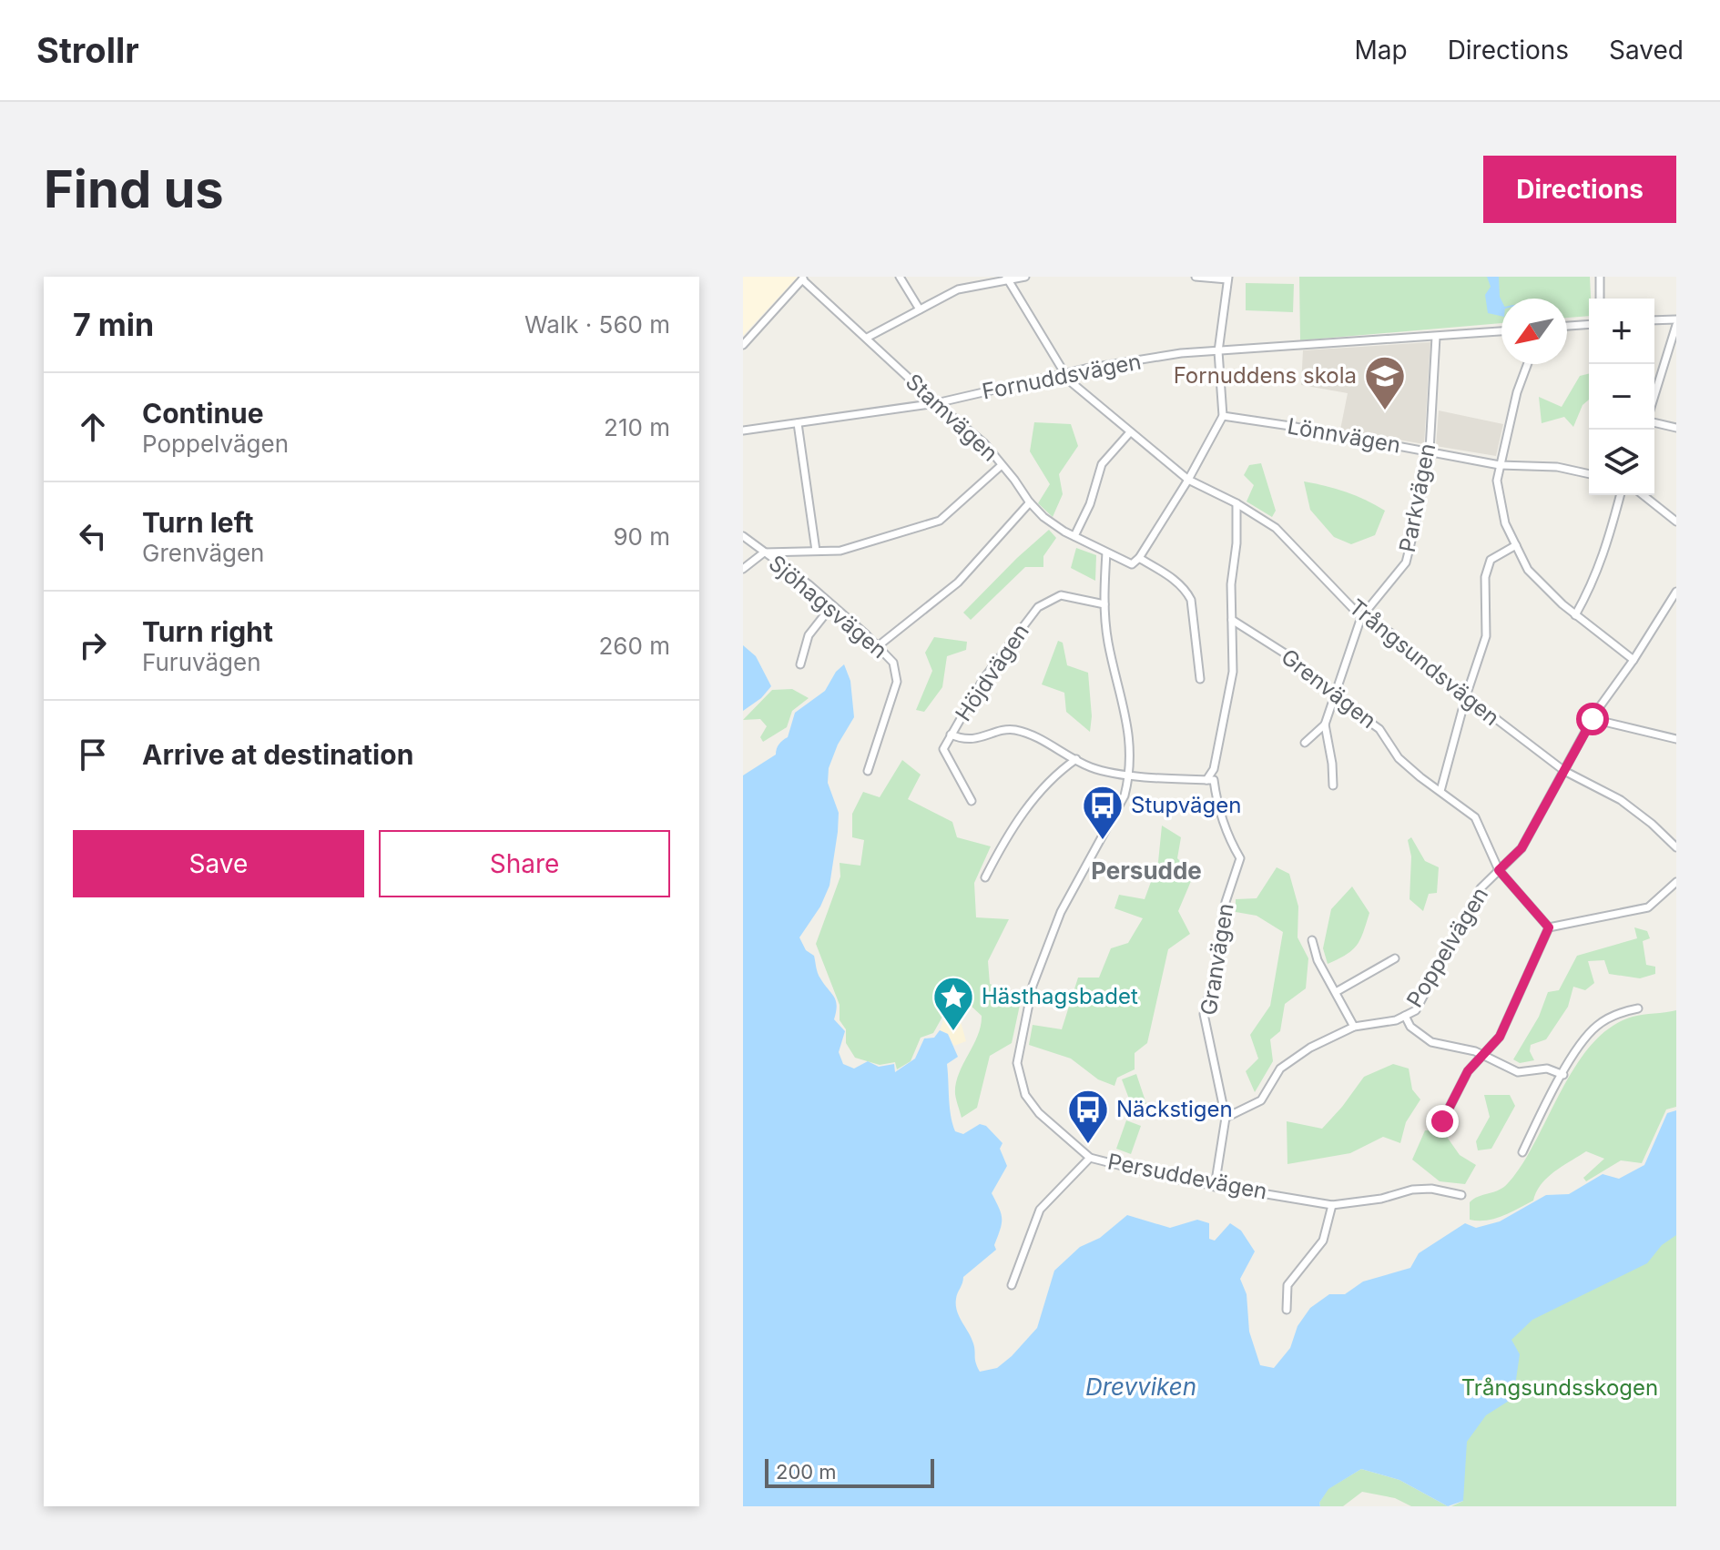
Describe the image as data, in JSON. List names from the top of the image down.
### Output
{
  "streets": {
    "street": [
      "Fornuddsvägen",
      "Stamvägen",
      "Lönnvägen",
      "Parkvägen",
      "Sjöhagsvägen",
      "Trångsundsvägen",
      "Höjdvägen",
      "Grenvägen",
      "Poppelvägen",
      "Granvägen",
      "Persuddevägen"
    ]
  },
  "crossings": [
    ["Fornuddsvägen", "Stamvägen"],
    ["Fornuddsvägen", "Parkvägen"],
    ["Fornuddsvägen", "Trångsundsvägen"],
    ["Stamvägen", "Persuddevägen"],
    ["Lönnvägen", "Parkvägen"],
    ["Parkvägen", "Trångsundsvägen"],
    ["Parkvägen", "Grenvägen"],
    ["Trångsundsvägen", "Poppelvägen"],
    ["Höjdvägen", "Persuddevägen"],
    ["Grenvägen", "Poppelvägen"],
    ["Poppelvägen", "Granvägen"],
    ["Granvägen", "Persuddevägen"]
  ],
  "districts": ["Persudde"],
  "water": ["Drevviken"],
  "parks": ["Trångsundsskogen"],
  "places": {
    "school or university": ["Fornuddens skola"],
    "bus stop": ["Stupvägen", "Näckstigen"],
    "place": ["Hästhagsbadet"]
  },
  "scale_bar": "200 m",
  "north": "bottom left",
  "page": {
    "header": "Strollr",
    "nav": ["Map", "Directions", "Saved"],
    "buttons": [
      "Directions",
      ["Save", "Share"]
    ],
    "title": "Find us",
    "heading": ["7 min", "Walk · 560 m"],
    "map_buttons": ["+", "−"],
    "list": [
      ["Continue", "Poppelvägen", "210 m"],
      ["Turn left", "Grenvägen", "90 m"],
      ["Turn right", "Furuvägen", "260 m"],
      "Arrive at destination"
    ],
    "scale": "200 m"
  }
}
